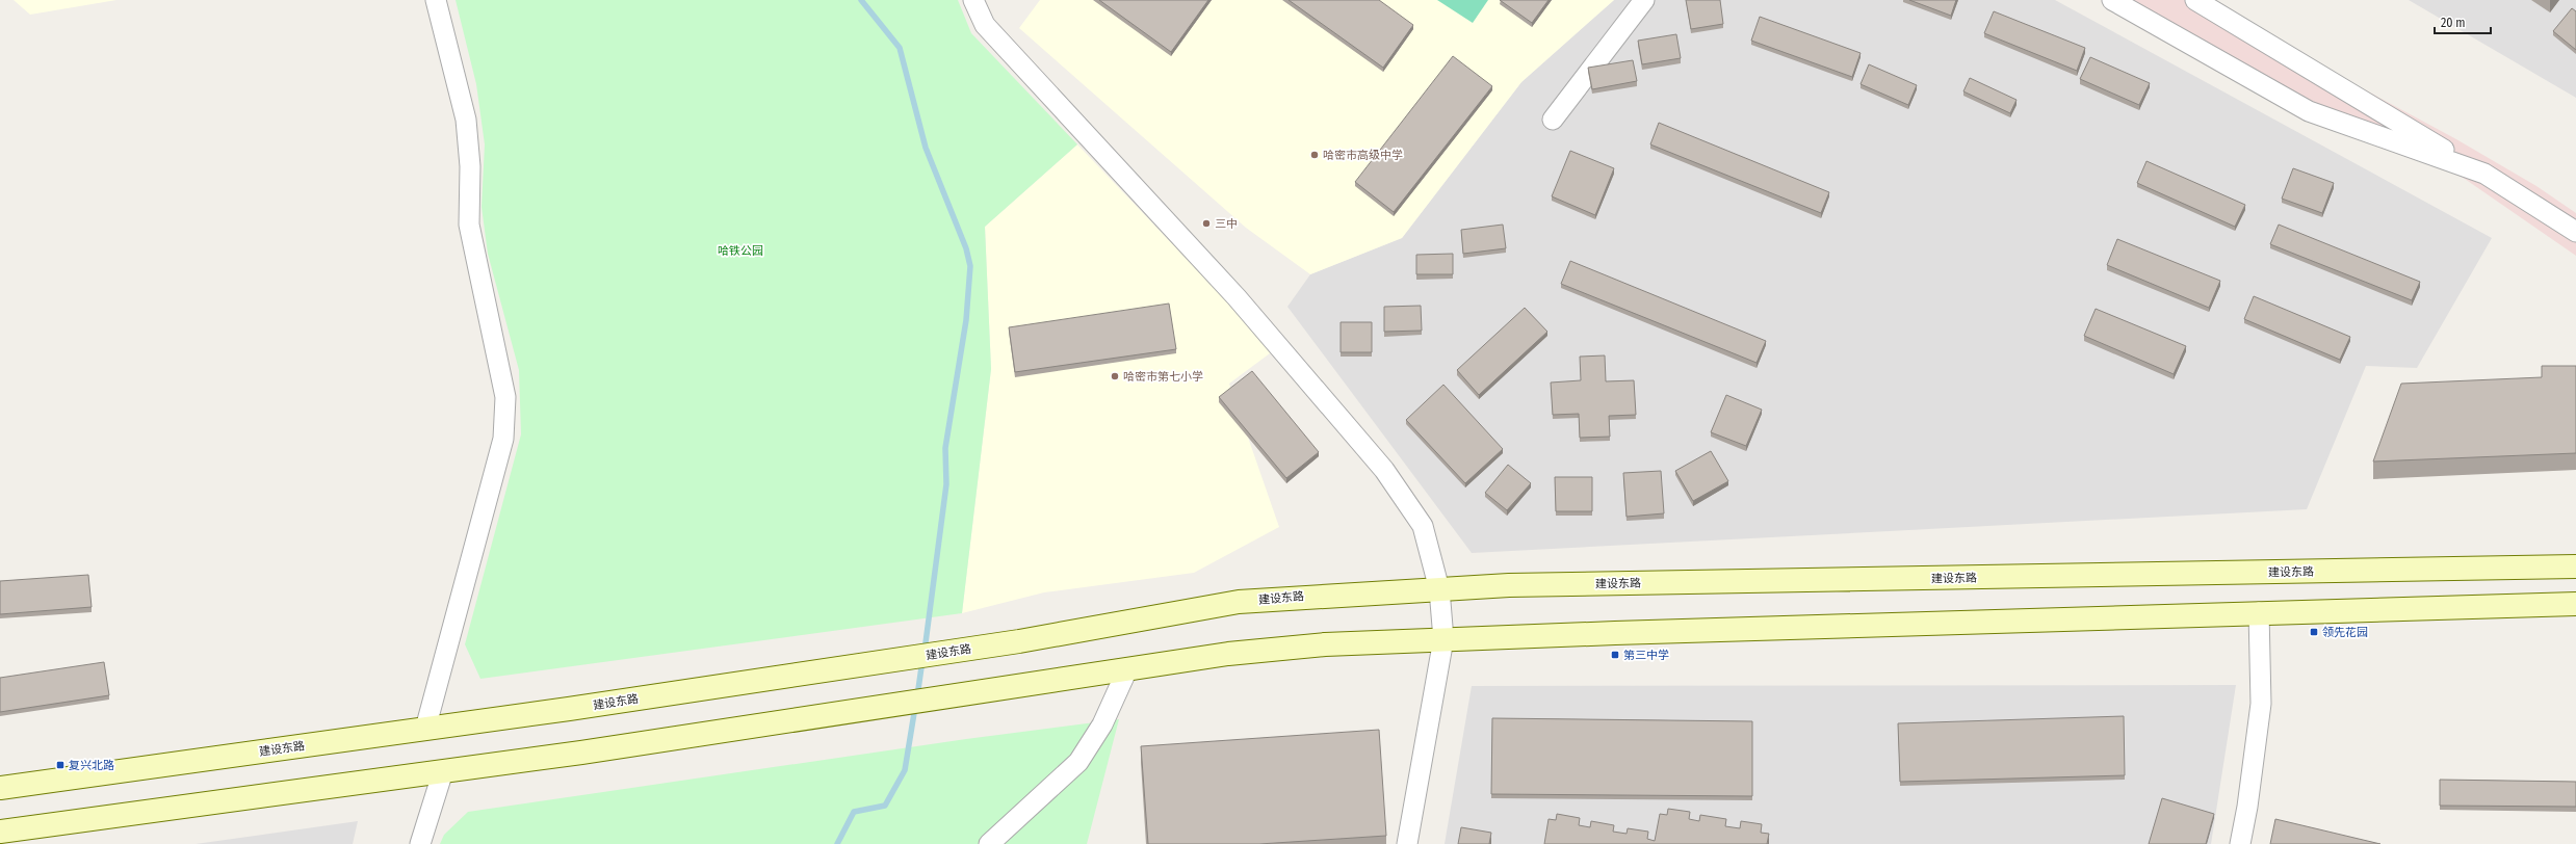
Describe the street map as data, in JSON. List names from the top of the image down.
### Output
{
  "streets": {
    "main road": ["建设东路"]
  },
  "parks": ["哈铁公园"],
  "places": {
    "other": ["哈密市高级中学", "三中", "哈密市第七小学"],
    "transit": ["领先花园", "第三中学", "复兴北路"]
  },
  "scale_bar": "20 m"
}
